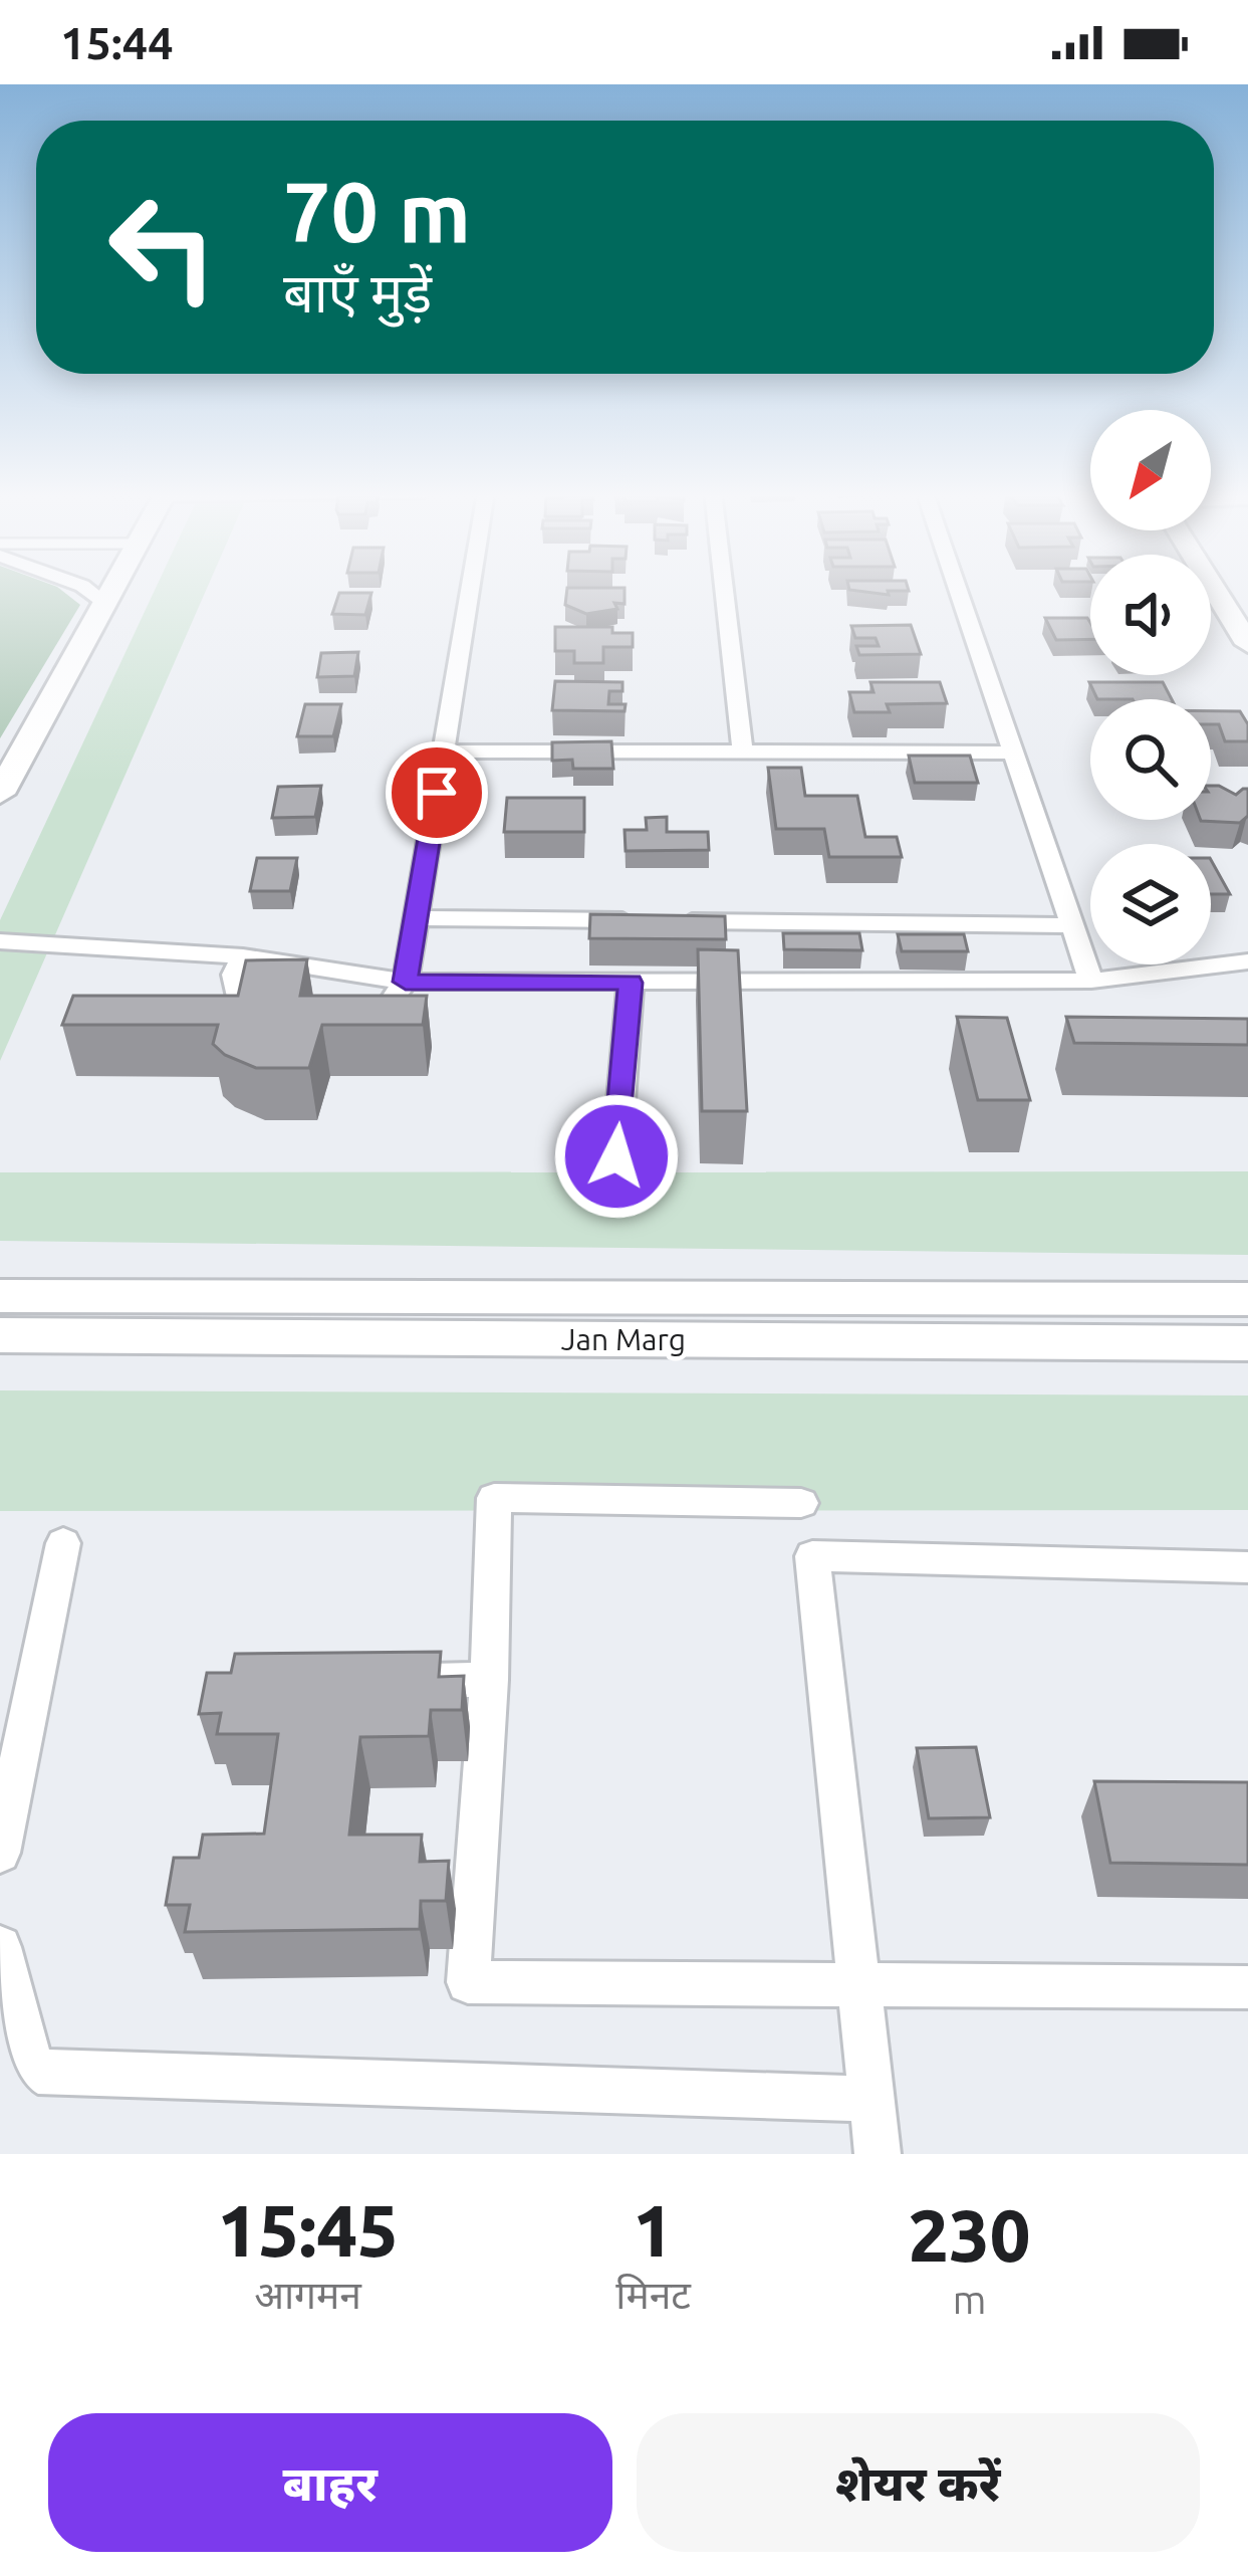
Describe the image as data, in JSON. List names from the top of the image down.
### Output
{
  "streets": {
    "main road": ["Jan Marg"]
  },
  "north": "bottom left",
  "page": {
    "status": "15:44",
    "turn": ["70 m", "बाएँ मुड़ें"],
    "eta": [
      "15:45",
      "आगमन",
      "1",
      "मिनट",
      "230",
      "m"
    ],
    "buttons": ["बाहर", "शेयर करें"]
  }
}
